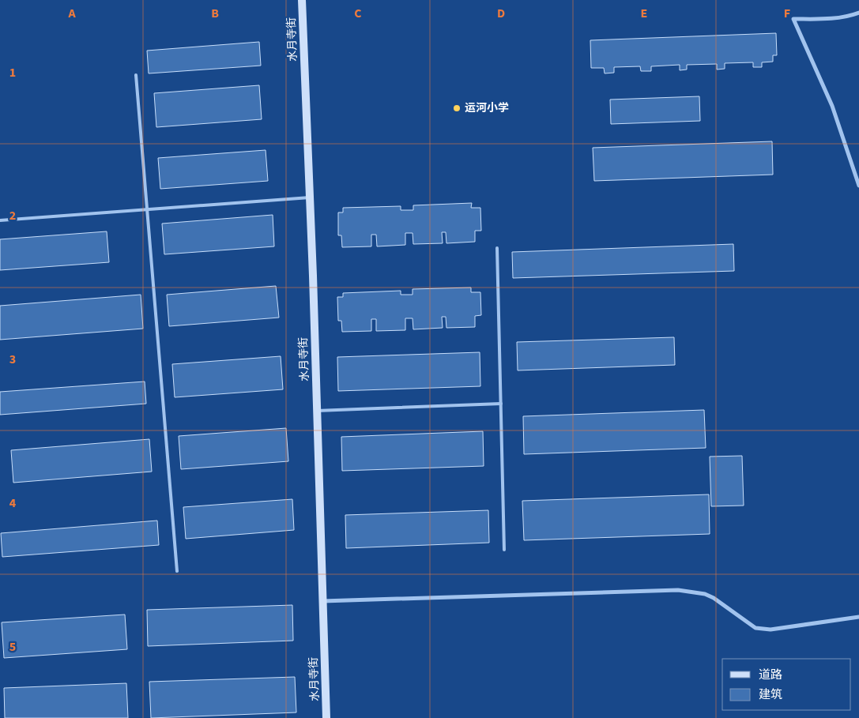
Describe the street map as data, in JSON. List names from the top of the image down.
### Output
{
  "streets": {
    "street": ["水月寺街"]
  },
  "places": ["运河小学"],
  "legend": ["道路", "建筑"],
  "grid": {
    "columns": [
      "A",
      "B",
      "C",
      "D",
      "E",
      "F"
    ],
    "rows": [
      "1",
      "2",
      "3",
      "4",
      "5"
    ]
  }
}
